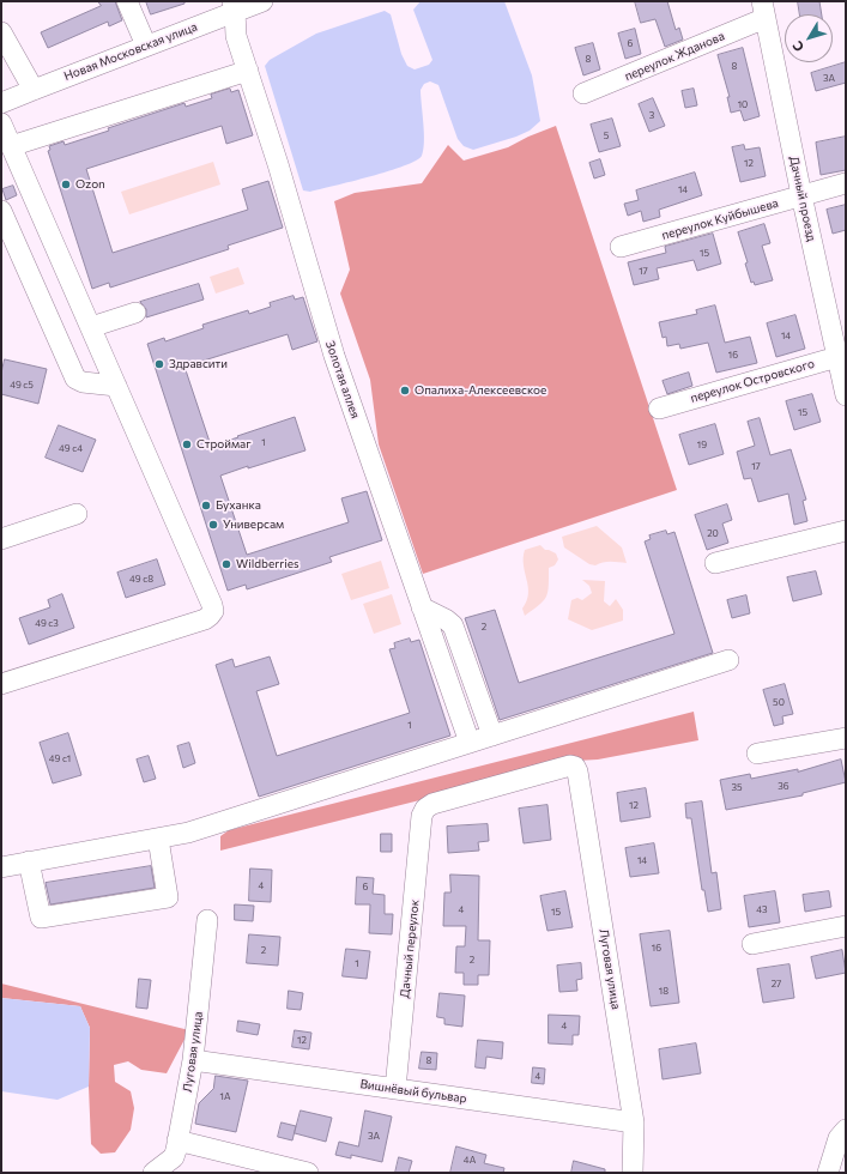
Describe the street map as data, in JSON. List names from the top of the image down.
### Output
{
  "streets": {
    "street": [
      "Новая Московская улица",
      "переулок Жданова",
      "Дачный проезд",
      "переулок Куйбышева",
      "Золотая аллея",
      "переулок Островского",
      "Дачный переулок",
      "Луговая улица",
      "Вишнёвый бульвар"
    ]
  },
  "crossings": [
    ["Новая Московская улица", "Золотая аллея"],
    ["переулок Жданова", "Дачный проезд"],
    ["Дачный проезд", "переулок Куйбышева"],
    ["Дачный проезд", "переулок Островского"],
    ["Дачный переулок", "Луговая улица"],
    ["Дачный переулок", "Вишнёвый бульвар"],
    ["Луговая улица", "Вишнёвый бульвар"]
  ],
  "places": [
    "Ozon",
    "Здравсити",
    "Опалиха-Алексеевское",
    "Строймаг",
    "Буханка",
    "Универсам",
    "Wildberries"
  ],
  "house_numbers": [
    "6",
    "8",
    "8",
    "3А",
    "10",
    "3",
    "5",
    "12",
    "14",
    "15",
    "17",
    "14",
    "16",
    "49 с5",
    "15",
    "1",
    "19",
    "49 с4",
    "17",
    "20",
    "49 с8",
    "49 с3",
    "2",
    "50",
    "1",
    "49 с1",
    "36",
    "35",
    "12",
    "14",
    "4",
    "6",
    "4",
    "43",
    "15",
    "16",
    "2",
    "2",
    "1",
    "27",
    "18",
    "4",
    "12",
    "8",
    "4",
    "1А",
    "3А",
    "4А"
  ],
  "north": "bottom left"
}
